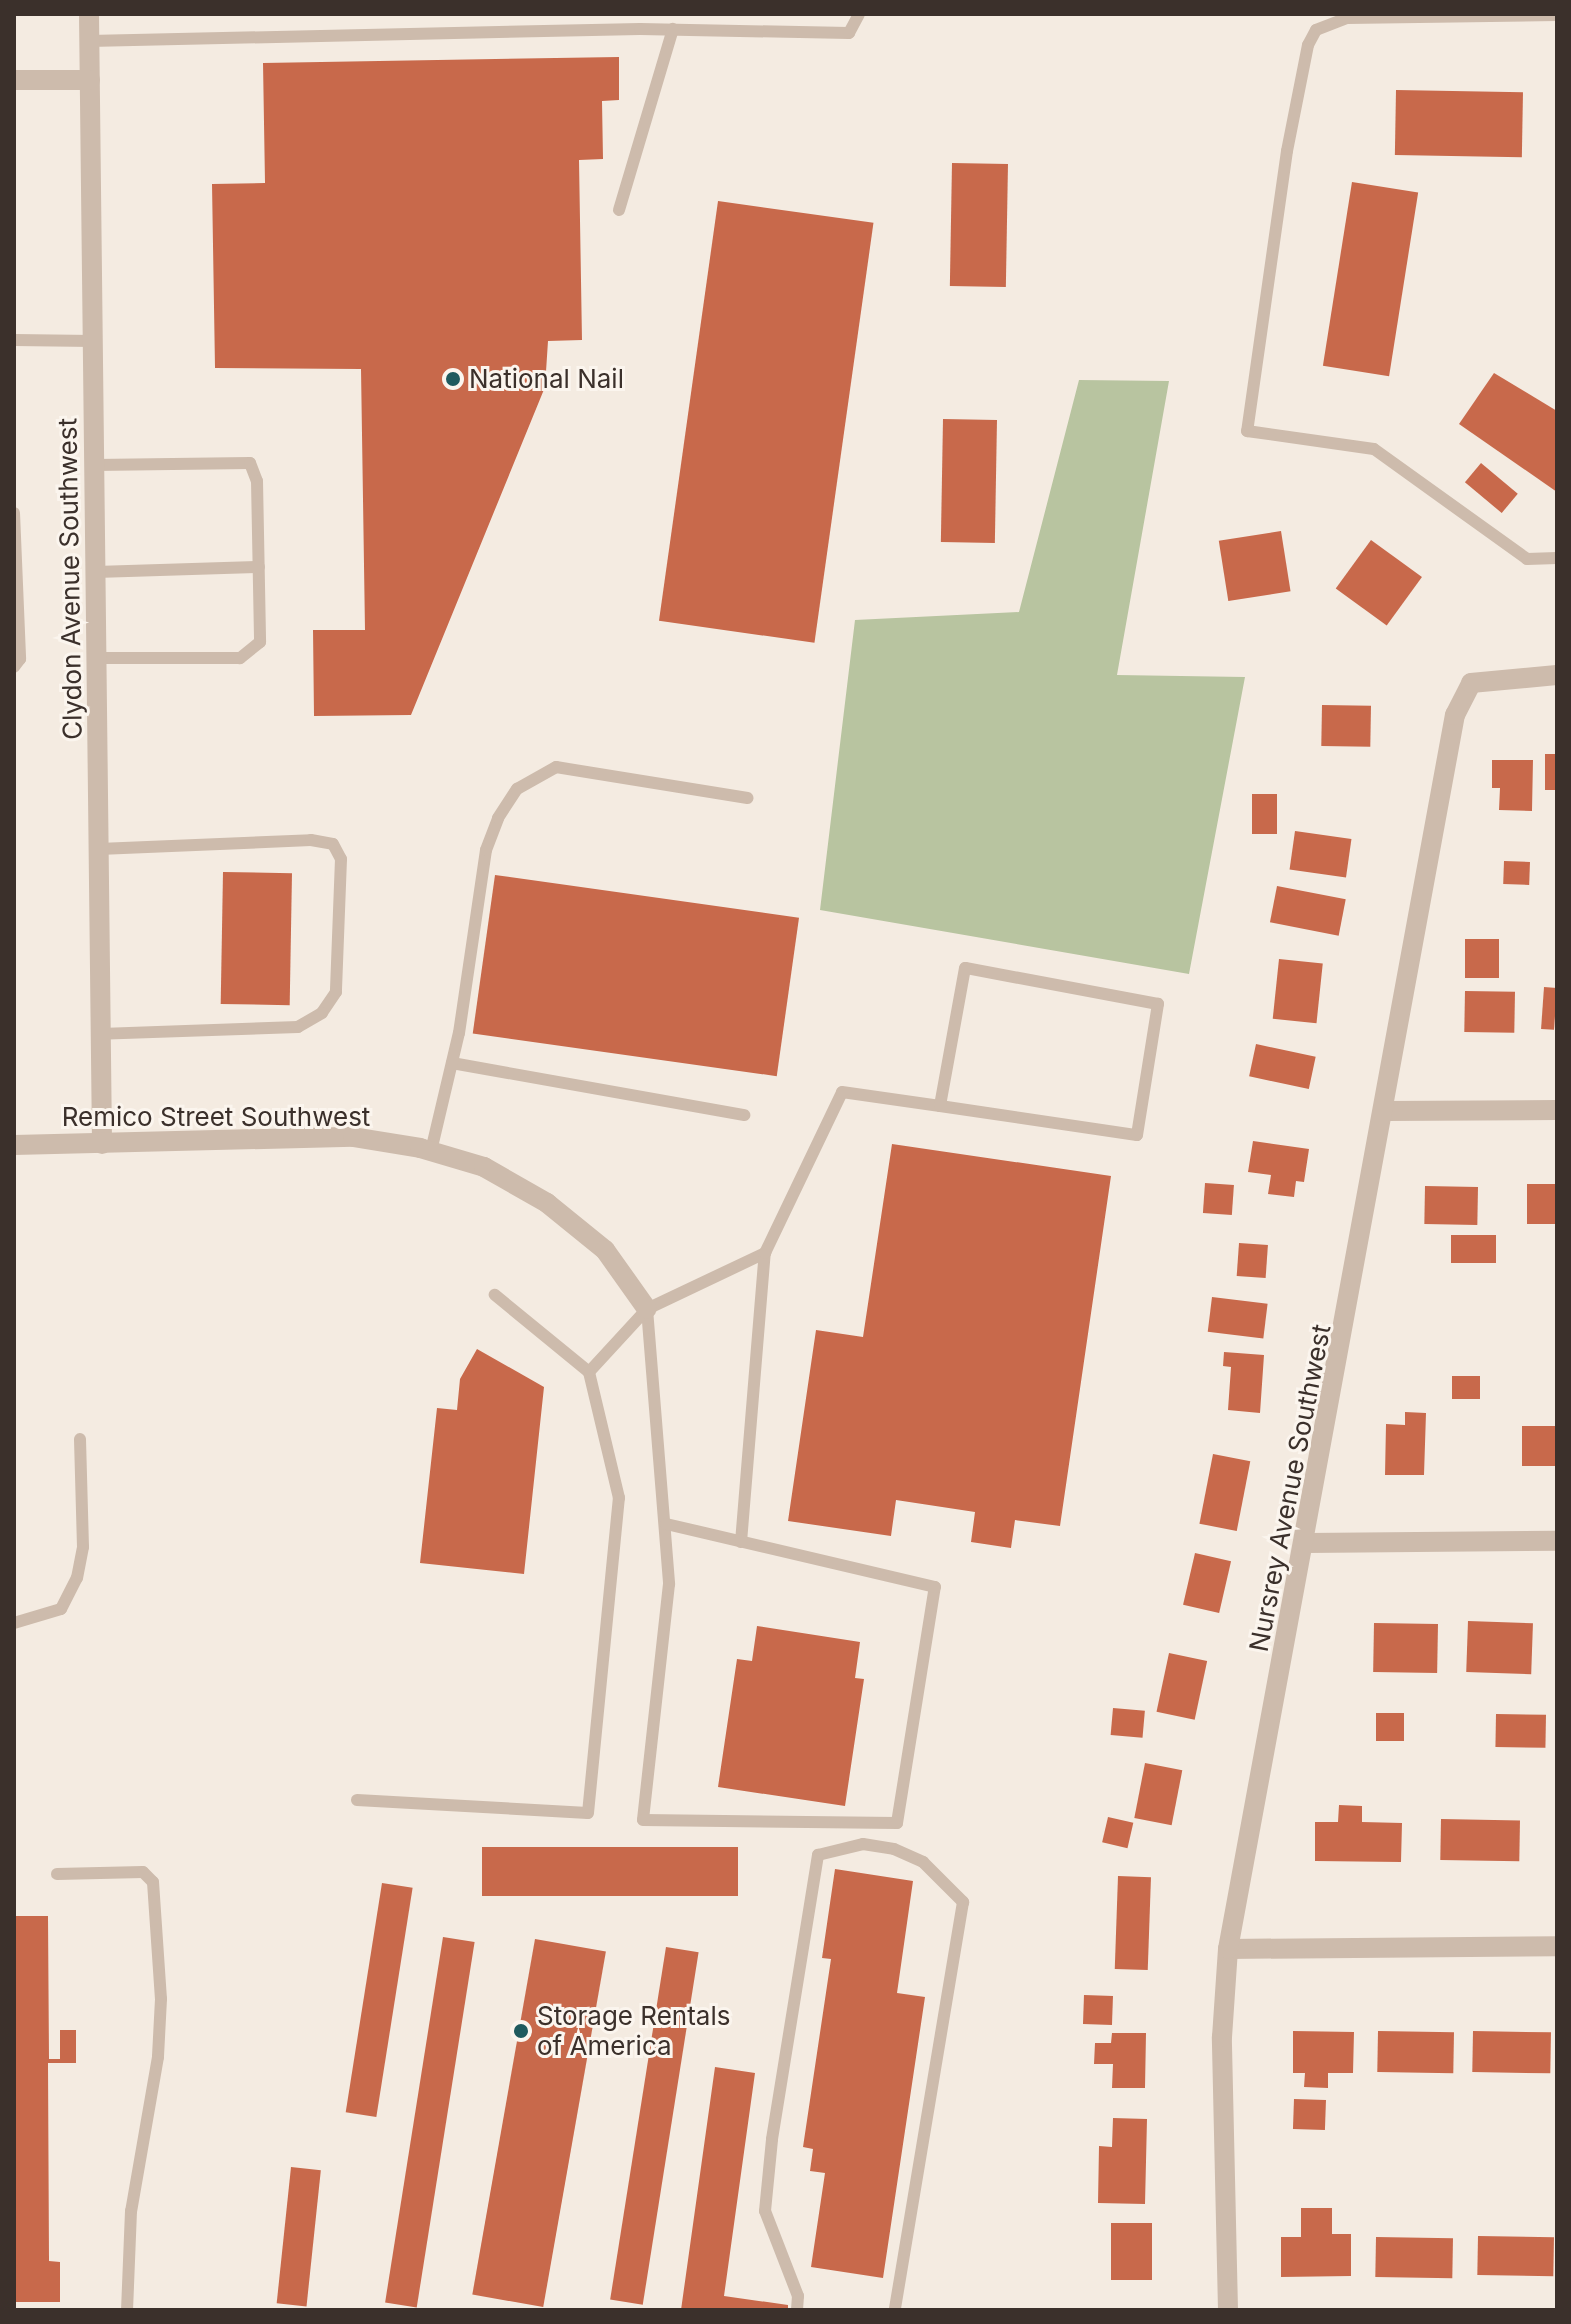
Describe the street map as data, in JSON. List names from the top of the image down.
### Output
{
  "streets": {
    "street": ["Clydon Avenue Southwest", "Remico Street Southwest", "Nursrey Avenue Southwest"]
  },
  "crossings": [
    ["Clydon Avenue Southwest", "Remico Street Southwest"]
  ],
  "places": ["National Nail", "Storage Rentals of America"]
}
